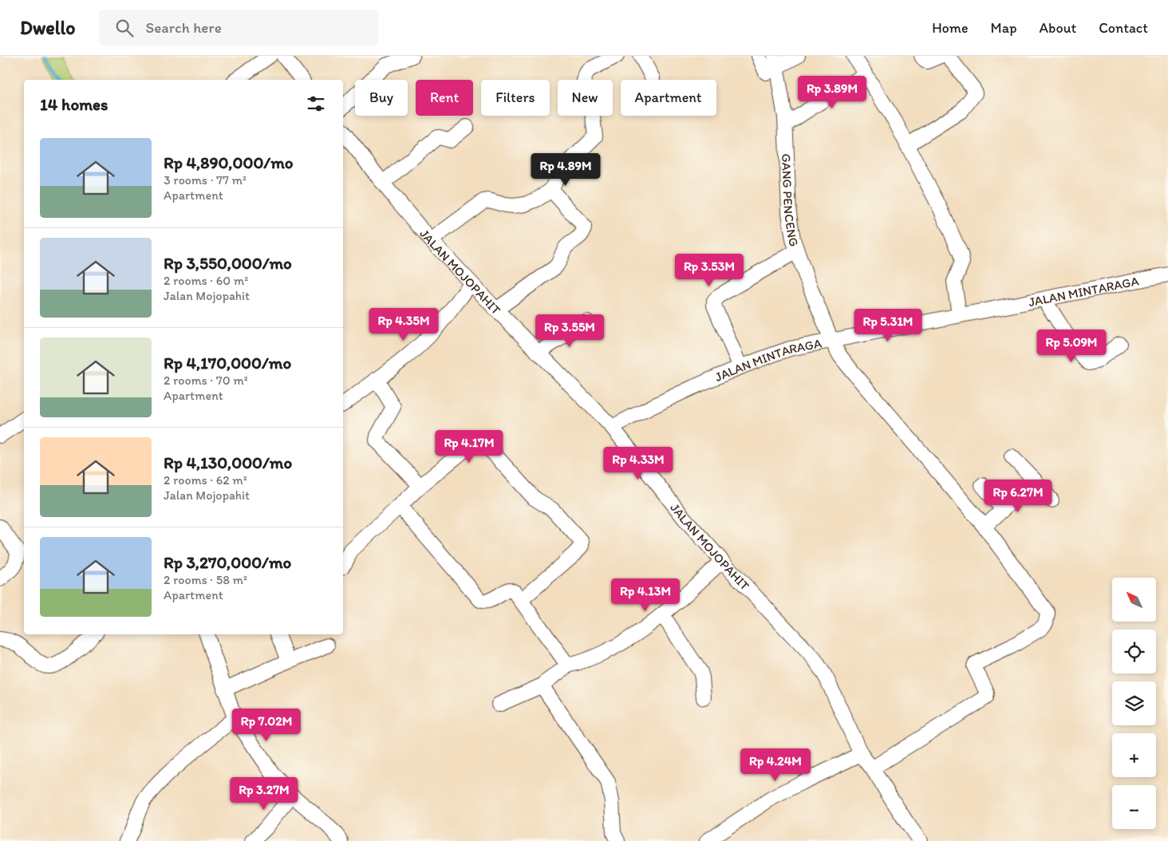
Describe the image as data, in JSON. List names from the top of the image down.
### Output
{
  "streets": {
    "street": ["GANG PENCENG", "JALAN MOJOPAHIT", "JALAN MINTARAGA"]
  },
  "crossings": [
    ["GANG PENCENG", "JALAN MOJOPAHIT"],
    ["GANG PENCENG", "JALAN MINTARAGA"],
    ["JALAN MOJOPAHIT", "JALAN MINTARAGA"]
  ],
  "north": "top left",
  "page": {
    "header": "Dwello",
    "search": "Search here",
    "nav": [
      "Home",
      "Map",
      "About",
      "Contact"
    ],
    "price": [
      "Rp 3.89M",
      "Rp 4.89M",
      "Rp 3.53M",
      "Rp 4.35M",
      "Rp 5.31M",
      "Rp 3.55M",
      "Rp 5.09M",
      "Rp 4.17M",
      "Rp 4.33M",
      "Rp 6.27M",
      "Rp 4.13M",
      "Rp 7.02M",
      "Rp 4.24M",
      "Rp 3.27M"
    ],
    "chip": [
      "Buy",
      "Rent",
      "Filters",
      "New",
      "Apartment"
    ],
    "heading": "14 homes",
    "list": [
      {
        "name": "Rp 4,890,000/mo",
        "note": "3 rooms · 77 m² · Apartment"
      },
      {
        "name": "Rp 3,550,000/mo",
        "note": "2 rooms · 60 m² · Jalan Mojopahit"
      },
      {
        "name": "Rp 4,170,000/mo",
        "note": "2 rooms · 70 m² · Apartment"
      },
      {
        "name": "Rp 4,130,000/mo",
        "note": "2 rooms · 62 m² · Jalan Mojopahit"
      },
      {
        "name": "Rp 3,270,000/mo",
        "note": "2 rooms · 58 m² · Apartment"
      }
    ],
    "map_buttons": ["+", "−"]
  }
}
